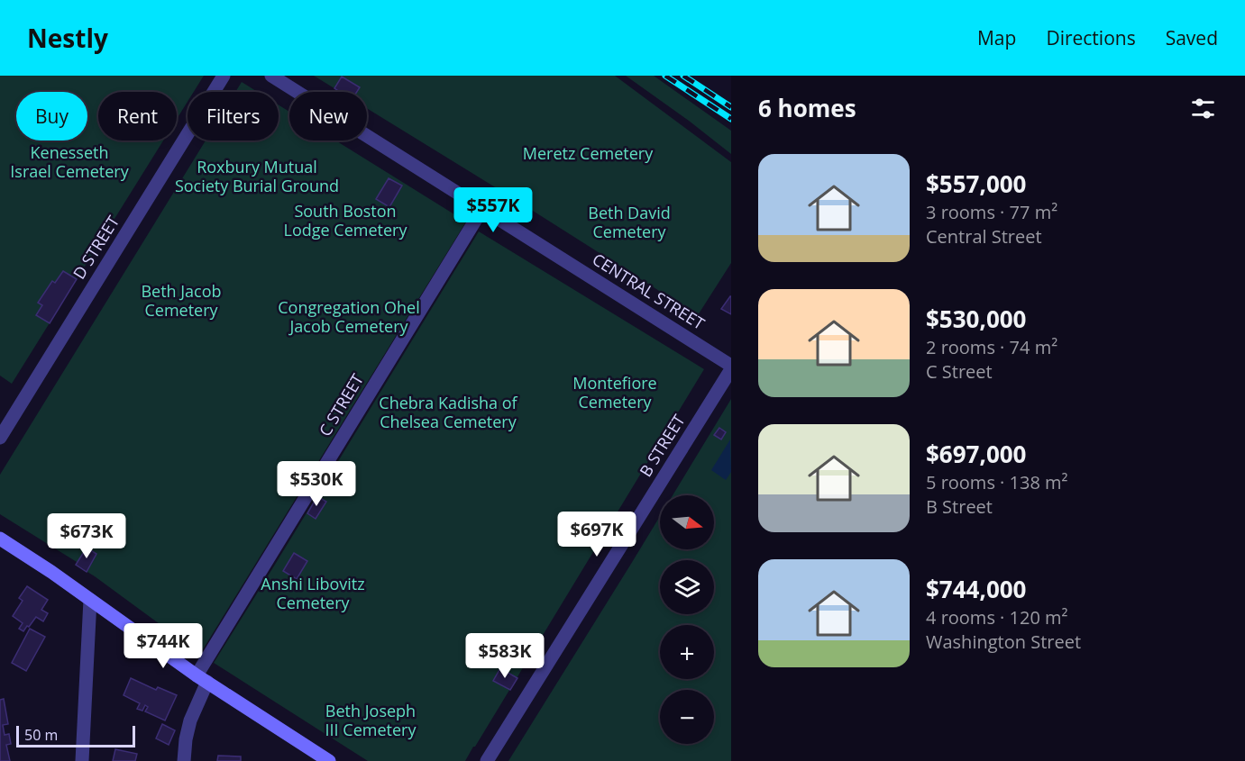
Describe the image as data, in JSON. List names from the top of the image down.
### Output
{
  "streets": {
    "street": [
      "D STREET",
      "CENTRAL STREET",
      "C STREET",
      "B STREET"
    ]
  },
  "crossings": [
    ["CENTRAL STREET", "C STREET"],
    ["CENTRAL STREET", "B STREET"]
  ],
  "parks": [
    "Kenesseth Israel Cemetery",
    "Meretz Cemetery",
    "Roxbury Mutual Society Burial Ground",
    "South Boston Lodge Cemetery",
    "Beth David Cemetery",
    "Beth Jacob Cemetery",
    "Congregation Ohel Jacob Cemetery",
    "Montefiore Cemetery",
    "Chebra Kadisha of Chelsea Cemetery",
    "Anshi Libovitz Cemetery",
    "Beth Joseph III Cemetery"
  ],
  "scale_bar": "50 m",
  "north": "right",
  "page": {
    "header": "Nestly",
    "nav": ["Map", "Directions", "Saved"],
    "heading": "6 homes",
    "chip": [
      "Buy",
      "Rent",
      "Filters",
      "New"
    ],
    "list": [
      {
        "name": "$557,000",
        "note": "3 rooms · 77 m² · Central Street"
      },
      {
        "name": "$530,000",
        "note": "2 rooms · 74 m² · C Street"
      },
      {
        "name": "$697,000",
        "note": "5 rooms · 138 m² · B Street"
      },
      {
        "name": "$744,000",
        "note": "4 rooms · 120 m² · Washington Street"
      }
    ],
    "price": [
      "$557K",
      "$530K",
      "$697K",
      "$673K",
      "$744K",
      "$583K"
    ],
    "map_buttons": ["+", "−"],
    "scale": "50 m"
  }
}
